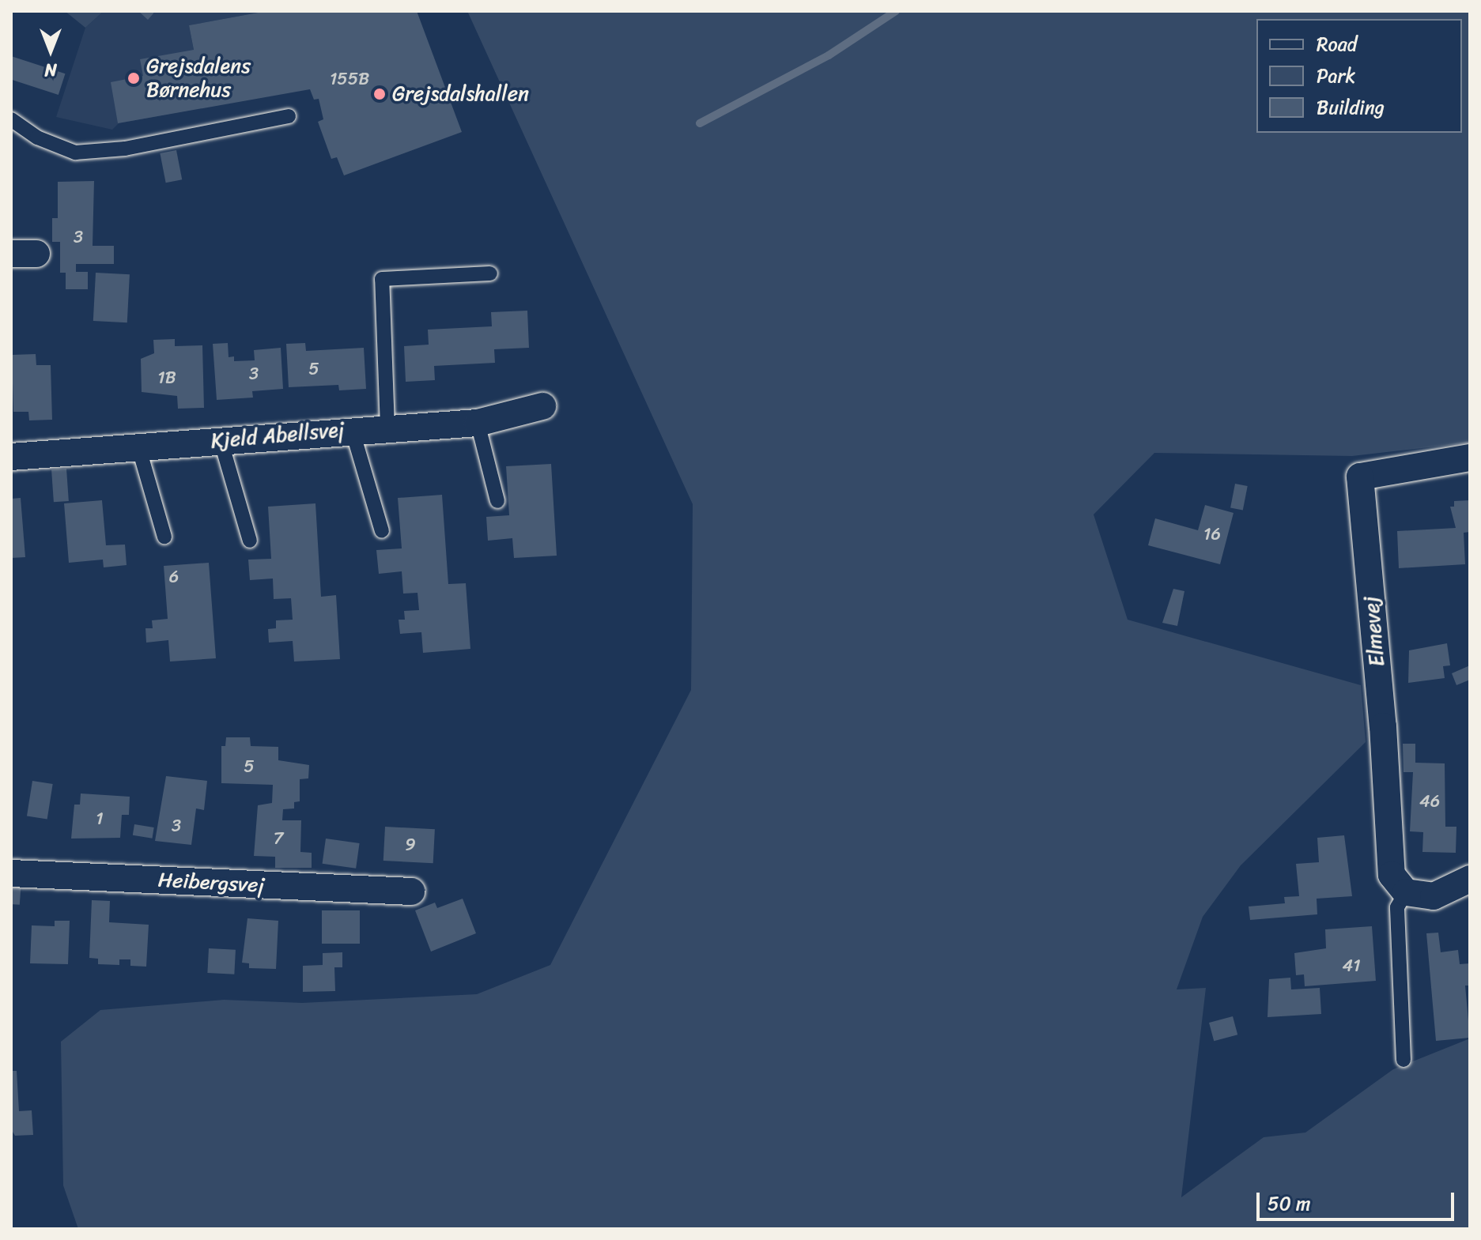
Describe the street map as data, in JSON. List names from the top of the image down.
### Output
{
  "streets": {
    "street": ["Kjeld Abellsvej", "Elmevej", "Heibergsvej"]
  },
  "places": ["Grejsdalens Børnehus", "Grejsdalshallen"],
  "house_numbers": [
    "155B",
    "3",
    "5",
    "3",
    "1B",
    "16",
    "6",
    "5",
    "46",
    "1",
    "3",
    "7",
    "9",
    "41"
  ],
  "legend": ["Road", "Park", "Building"],
  "scale_bar": "50 m",
  "north": "bottom"
}
